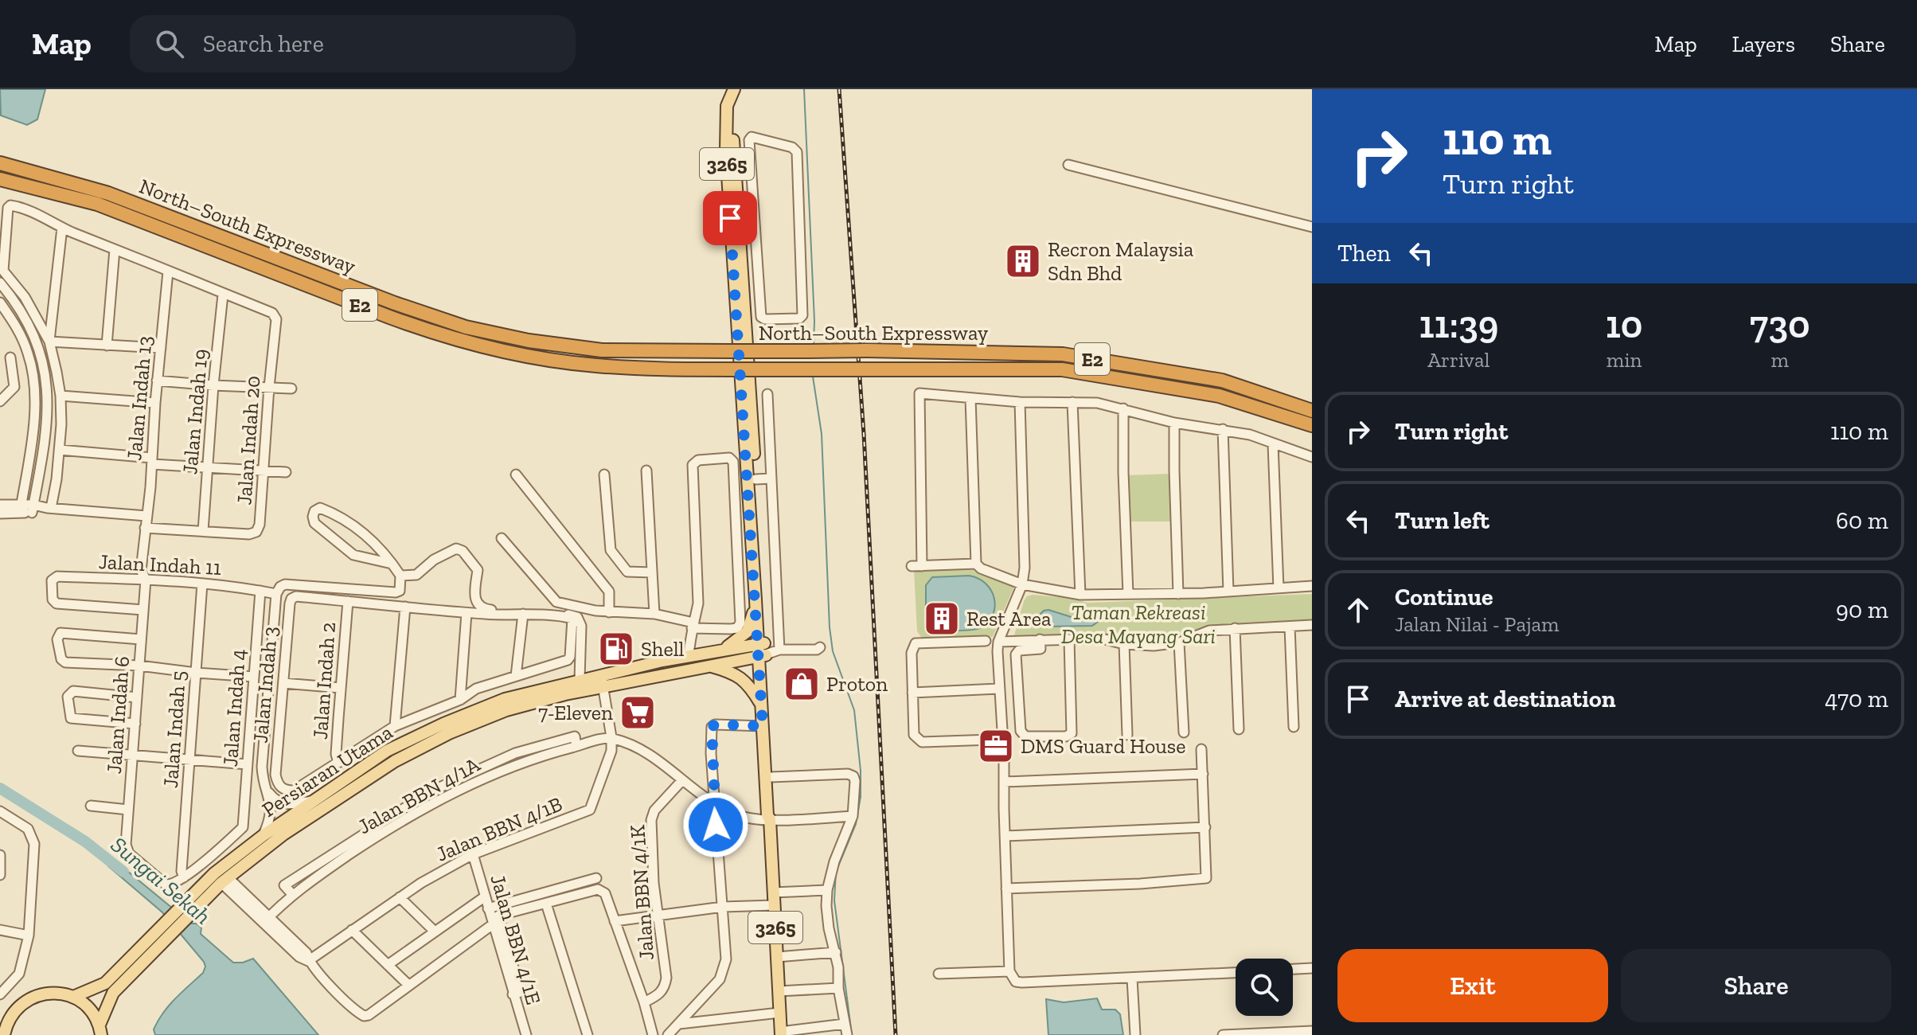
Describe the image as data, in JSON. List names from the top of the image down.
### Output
{
  "streets": {
    "highway": ["North–South Expressway", "E2"],
    "main road": ["3265", "Persiaran Utama"],
    "street": [
      "Jalan Indah 13",
      "Jalan Indah 19",
      "Jalan Indah 20",
      "Jalan Indah 11",
      "Jalan Indah 2",
      "Jalan Indah 3",
      "Jalan Indah 4",
      "Jalan Indah 6",
      "Jalan Indah 5",
      "Jalan BBN 4/1A",
      "Jalan BBN 4/1B",
      "Jalan BBN 4/1K",
      "Jalan BBN 4/1E"
    ]
  },
  "crossings": [
    ["3265", "Persiaran Utama"],
    ["Jalan Indah 13", "Jalan Indah 20"],
    ["Jalan Indah 13", "Jalan Indah 11"],
    ["Jalan Indah 13", "Jalan Indah 6"],
    ["Jalan Indah 19", "Jalan Indah 20"],
    ["Jalan Indah 11", "Jalan Indah 4"],
    ["Jalan Indah 11", "Jalan Indah 6"],
    ["Jalan Indah 11", "Jalan Indah 5"],
    ["Jalan Indah 2", "Jalan Indah 3"],
    ["Jalan Indah 4", "Jalan Indah 6"],
    ["Jalan Indah 4", "Jalan Indah 5"],
    ["Jalan Indah 6", "Jalan Indah 5"],
    ["Persiaran Utama", "Jalan BBN 4/1B"],
    ["Jalan BBN 4/1A", "Jalan BBN 4/1B"],
    ["Jalan BBN 4/1B", "Jalan BBN 4/1E"]
  ],
  "water": ["Sungai Sekah"],
  "parks": ["Taman Rekreasi Desa Mayang Sari"],
  "places": {
    "building": ["Recron Malaysia Sdn Bhd", "Rest Area"],
    "fuel station": ["Shell"],
    "shop": ["Proton"],
    "supermarket": ["7-Eleven"],
    "office": ["DMS Guard House"]
  },
  "page": {
    "header": "Map",
    "search": "Search here",
    "nav": ["Map", "Layers", "Share"],
    "turn": ["110 m", "Turn right"],
    "then": "Then",
    "eta": [
      "11:39",
      "Arrival",
      "10",
      "min",
      "730",
      "m"
    ],
    "list": [
      {
        "name": "Turn right",
        "value": "110 m"
      },
      {
        "name": "Turn left",
        "value": "60 m"
      },
      {
        "name": "Continue",
        "note": "Jalan Nilai - Pajam",
        "value": "90 m"
      },
      {
        "name": "Arrive at destination",
        "value": "470 m"
      }
    ],
    "buttons": ["Exit", "Share"]
  }
}
